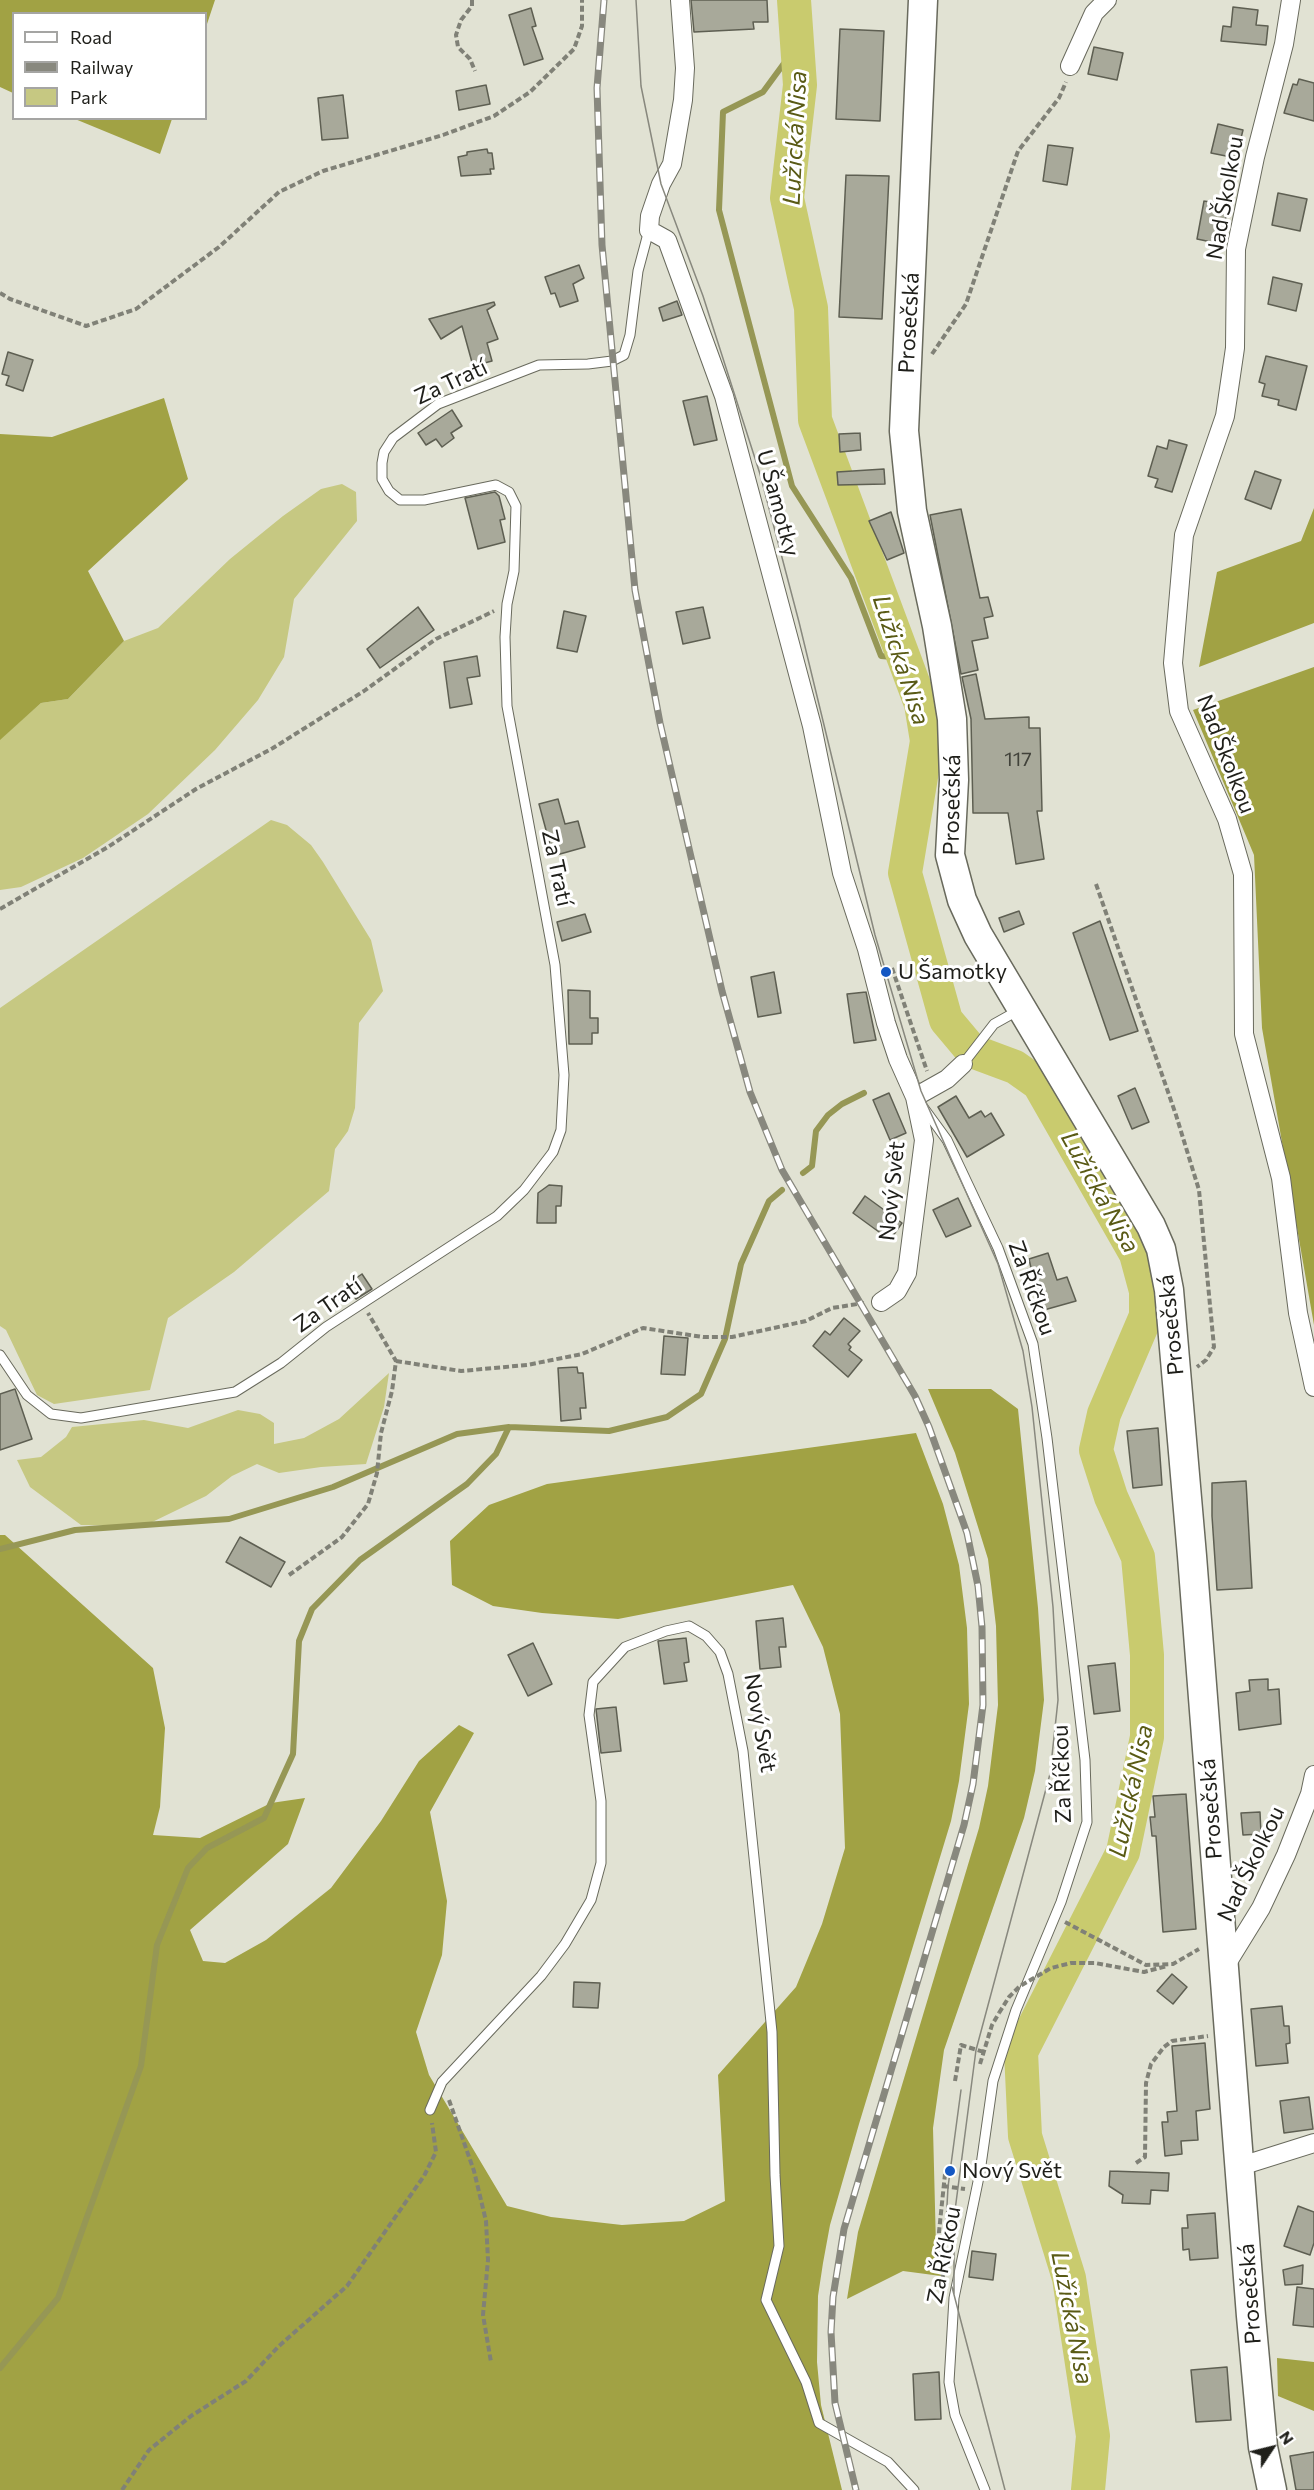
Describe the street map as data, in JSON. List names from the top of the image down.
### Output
{
  "streets": {
    "main road": ["Prosečská"],
    "street": ["Nad Školkou", "U Šamotky", "Nový Svět"],
    "lane": ["Za Tratí", "Za Říčkou"]
  },
  "crossings": [
    ["Nad Školkou", "Prosečská"],
    ["Za Tratí", "U Šamotky"],
    ["U Šamotky", "Nový Svět"],
    ["U Šamotky", "Za Říčkou"],
    ["Nový Svět", "Za Říčkou"]
  ],
  "water": ["Lužická Nisa"],
  "places": ["U Šamotky", "Nový Svět"],
  "house_numbers": ["117"],
  "legend": ["Road", "Railway", "Park"],
  "north": "top right"
}
